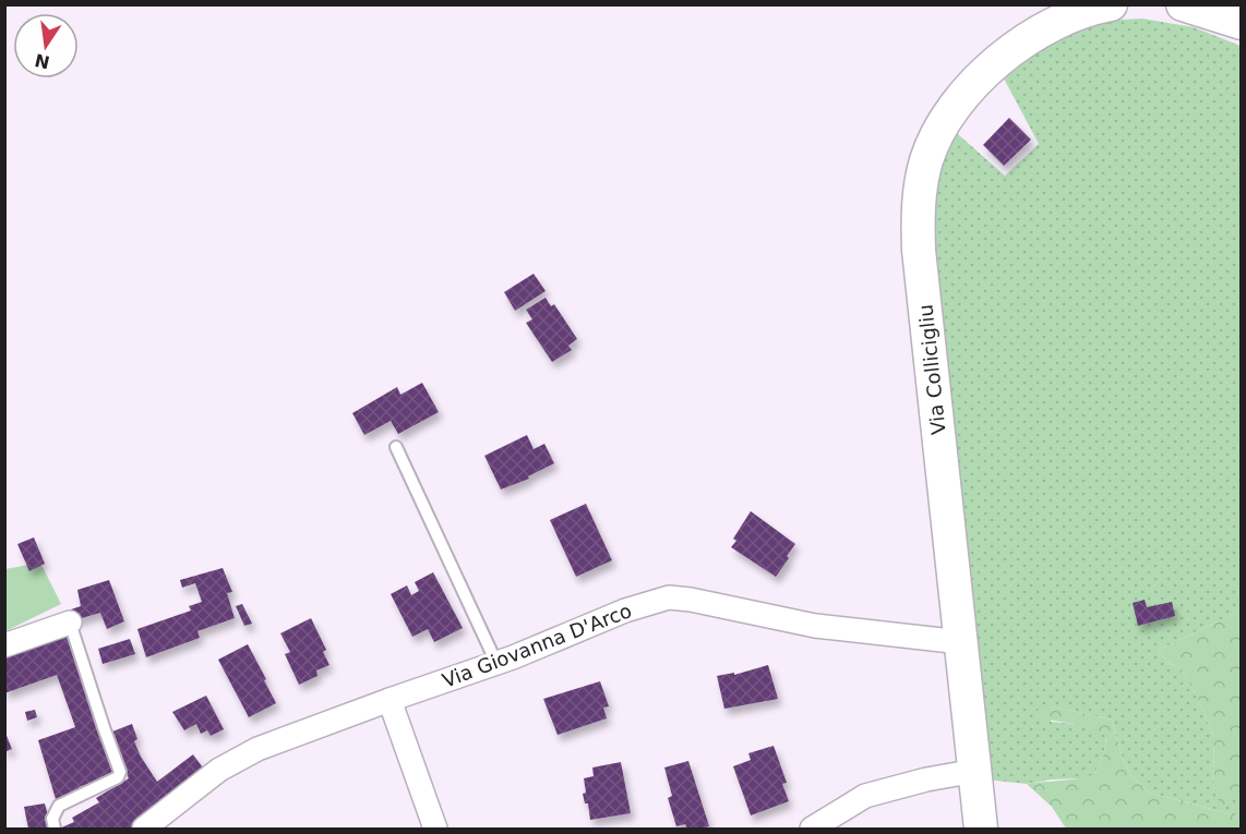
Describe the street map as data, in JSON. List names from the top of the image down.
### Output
{
  "streets": {
    "main road": ["Via Collicigliu"],
    "street": ["Via Giovanna D'Arco"]
  },
  "crossings": [
    ["Via Collicigliu", "Via Giovanna D'Arco"]
  ],
  "north": "bottom"
}
